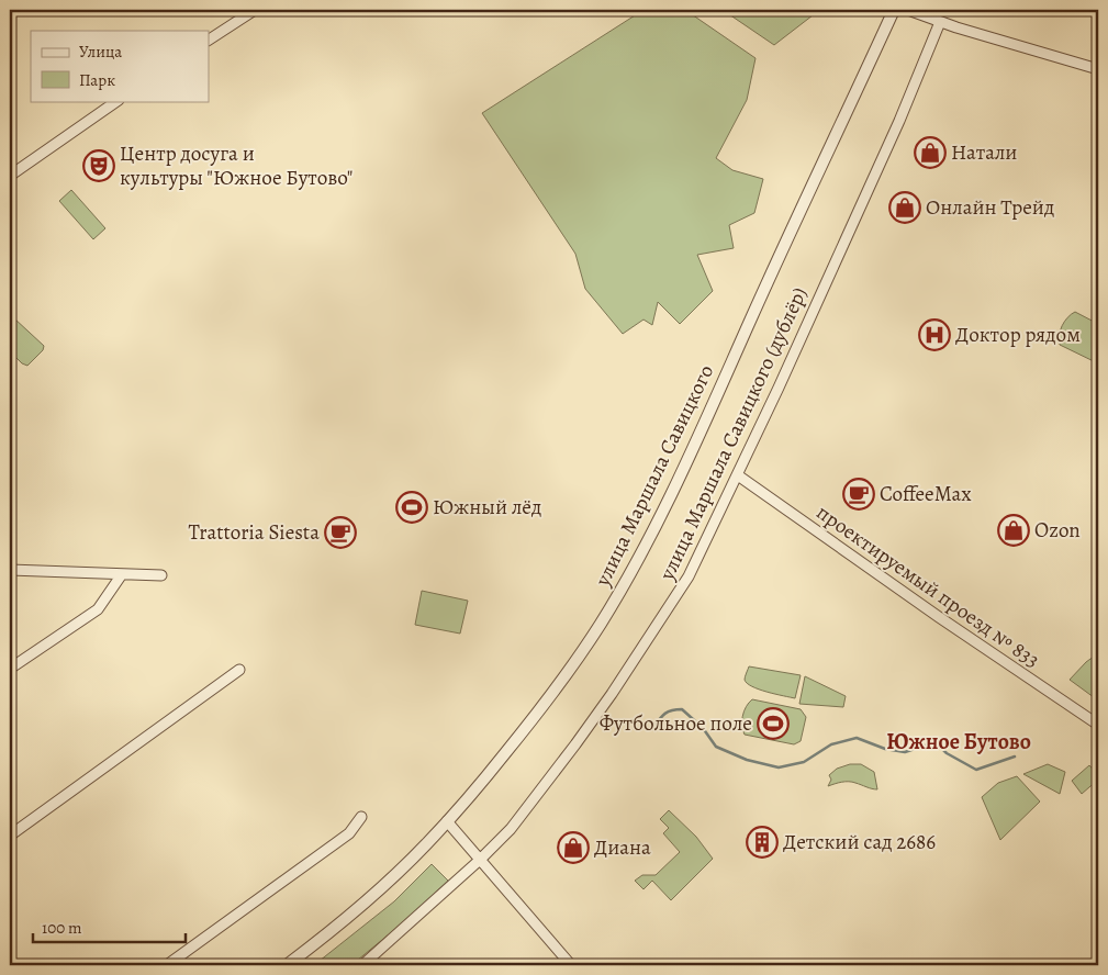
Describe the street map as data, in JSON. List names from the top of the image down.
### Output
{
  "streets": {
    "street": ["улица Маршала Савицкого (дублёр)", "улица Маршала Савицкого", "проектируемый проезд № 833"]
  },
  "crossings": [
    ["улица Маршала Савицкого (дублёр)", "проектируемый проезд № 833"]
  ],
  "districts": ["Южное Бутово"],
  "places": {
    "shop": [
      "Натали",
      "Онлайн Трейд",
      "Ozon",
      "Диана"
    ],
    "theatre": ["Центр досуга и культуры \"Южное Бутово\""],
    "hospital": ["Доктор рядом"],
    "cafe": ["CoffeeMax", "Trattoria Siesta"],
    "sports": ["Южный лёд", "Футбольное поле"],
    "building": ["Детский сад 2686"]
  },
  "legend": ["Улица", "Парк"],
  "scale_bar": "100 m"
}
